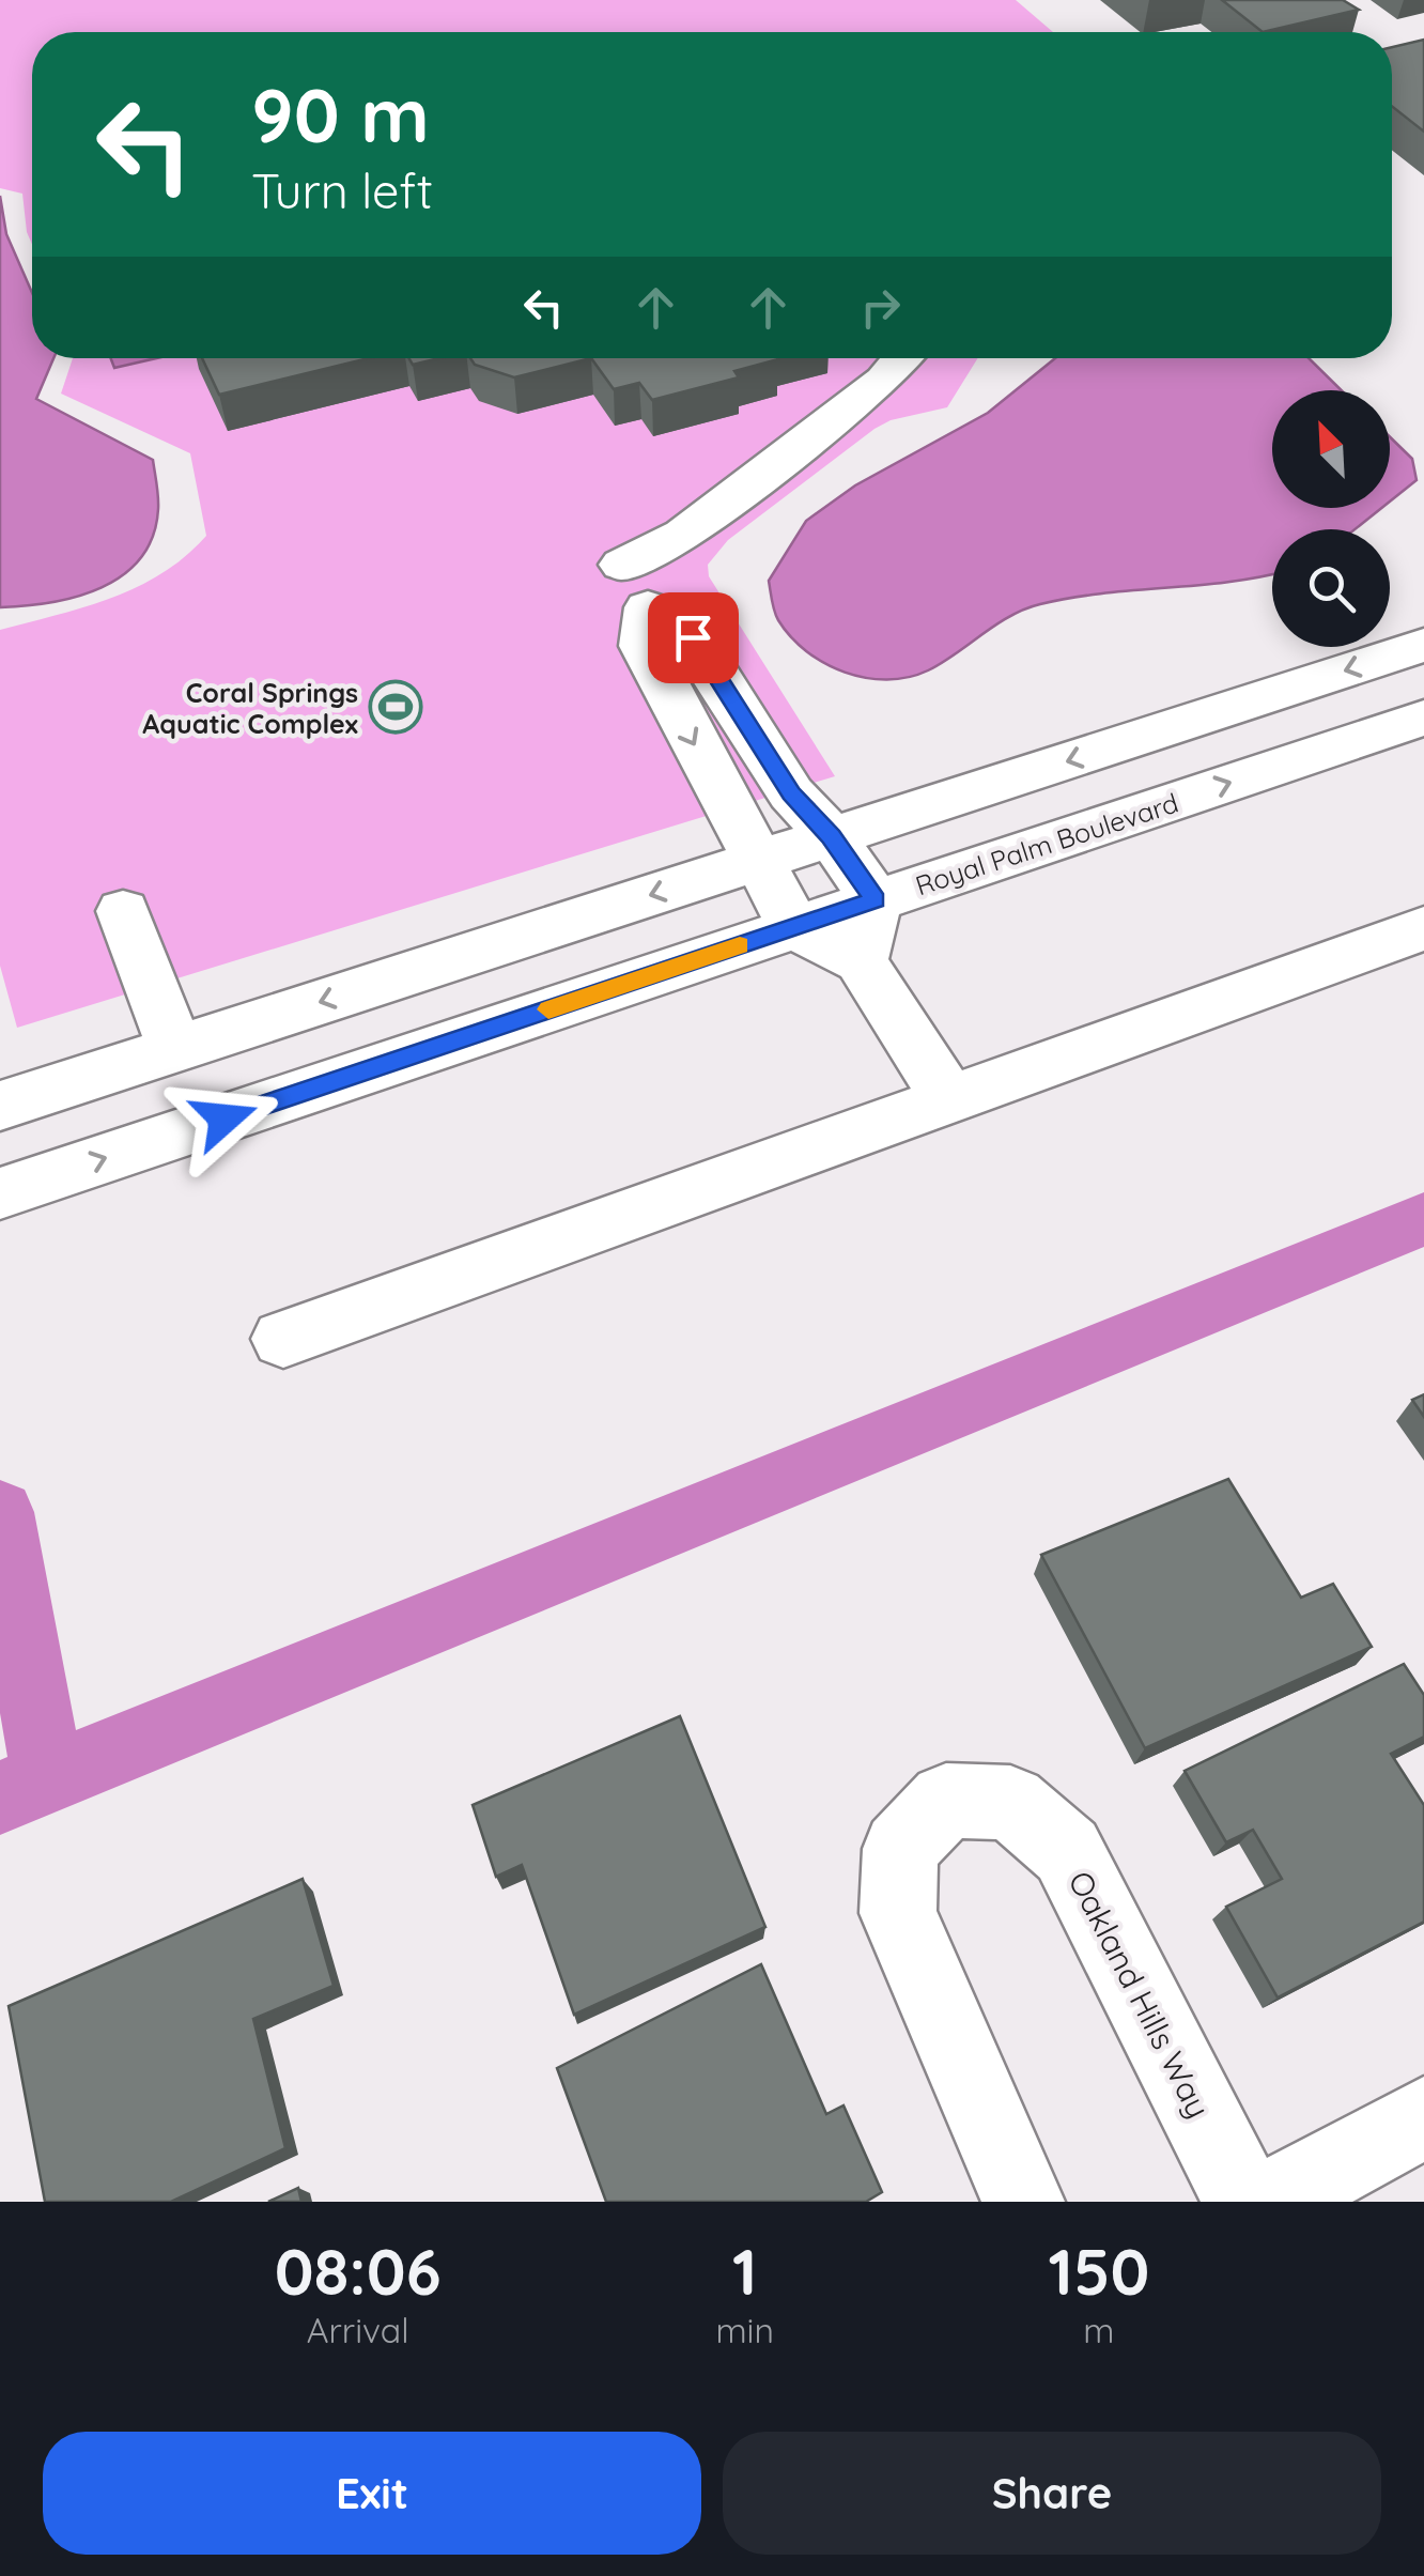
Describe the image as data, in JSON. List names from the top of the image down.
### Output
{
  "streets": {
    "street": ["Royal Palm Boulevard", "Oakland Hills Way"]
  },
  "places": {
    "sports": ["Coral Springs Aquatic Complex"]
  },
  "north": "top left",
  "page": {
    "turn": ["90 m", "Turn left"],
    "eta": [
      "08:06",
      "Arrival",
      "1",
      "min",
      "150",
      "m"
    ],
    "buttons": ["Exit", "Share"]
  }
}
